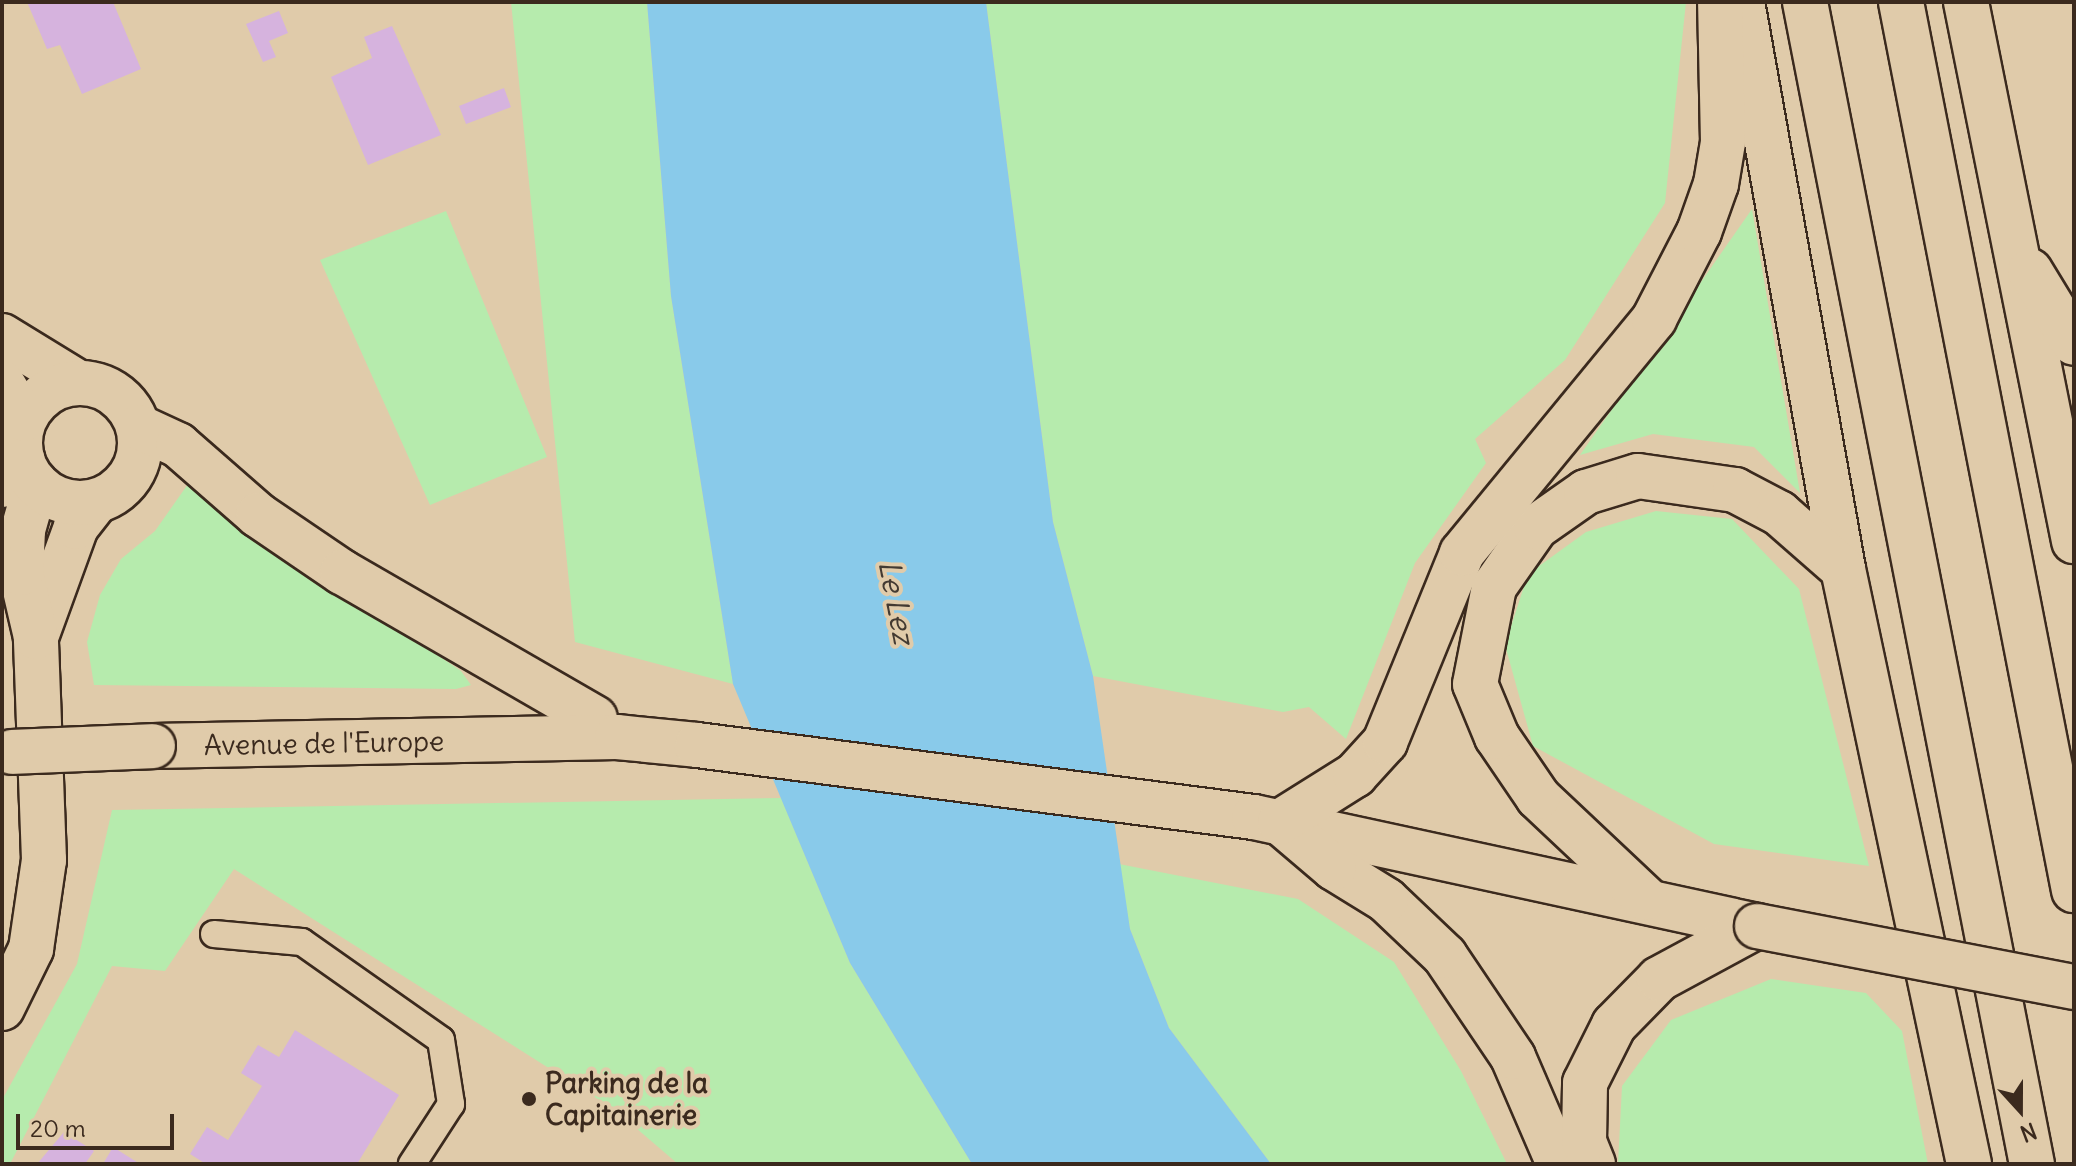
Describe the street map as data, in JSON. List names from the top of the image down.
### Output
{
  "streets": {
    "main road": ["Avenue de l'Europe"]
  },
  "water": ["Le Lez"],
  "places": ["Parking de la Capitainerie"],
  "scale_bar": "20 m",
  "north": "bottom"
}
